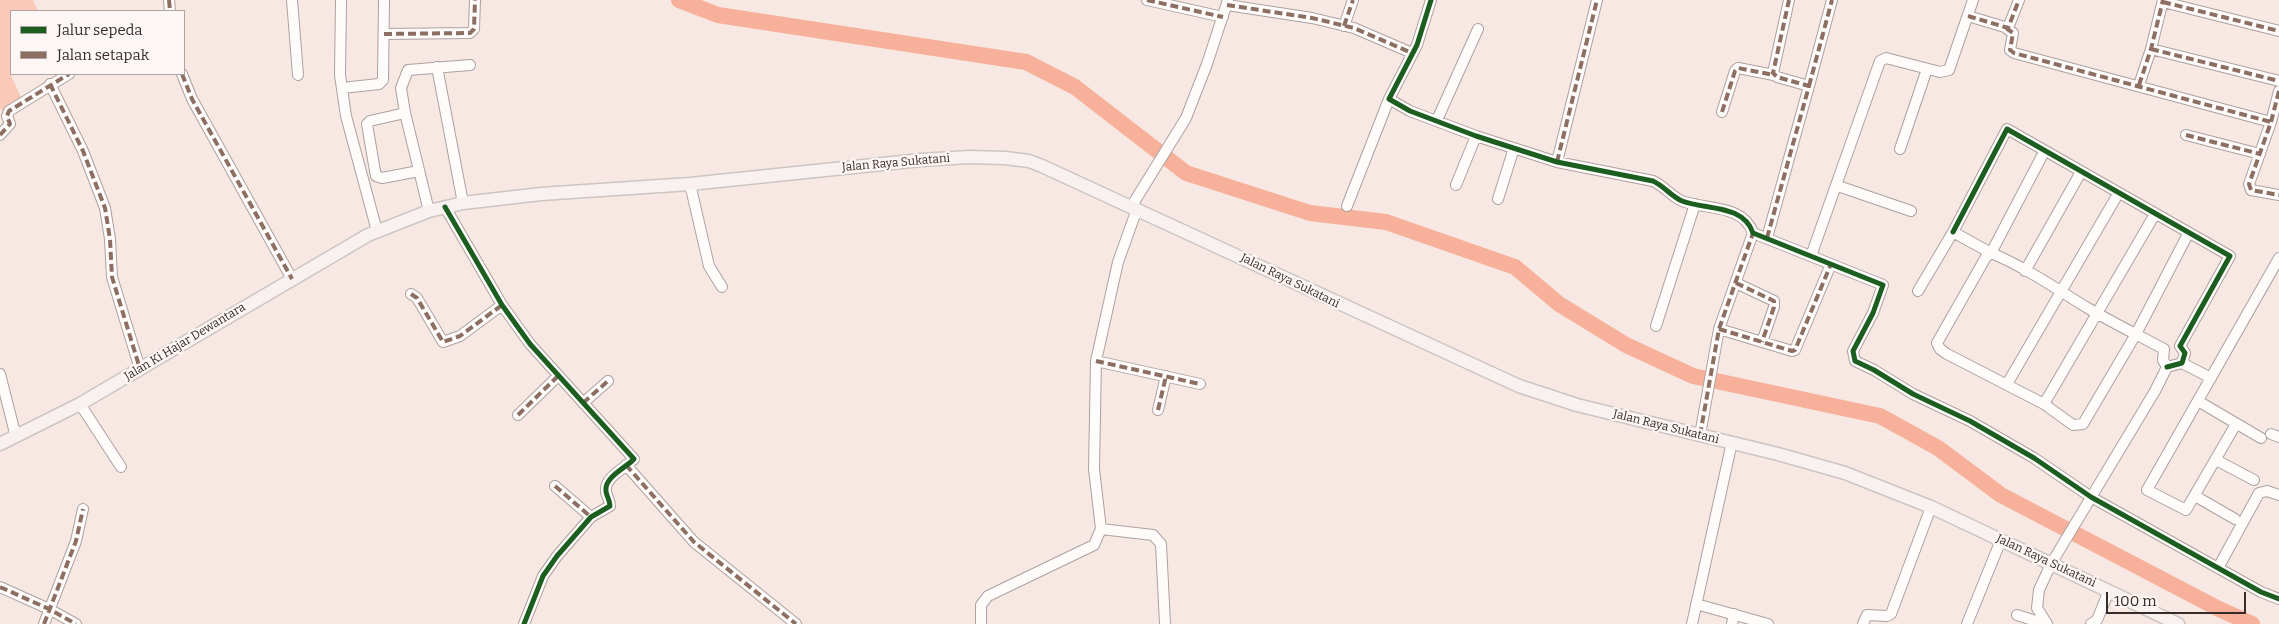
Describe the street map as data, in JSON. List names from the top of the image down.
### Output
{
  "streets": {
    "main road": ["Jalan Raya Sukatani", "Jalan Ki Hajar Dewantara"]
  },
  "crossings": [
    ["Jalan Raya Sukatani", "Jalan Ki Hajar Dewantara"]
  ],
  "legend": ["Jalur sepeda", "Jalan setapak"],
  "scale_bar": "100 m"
}
